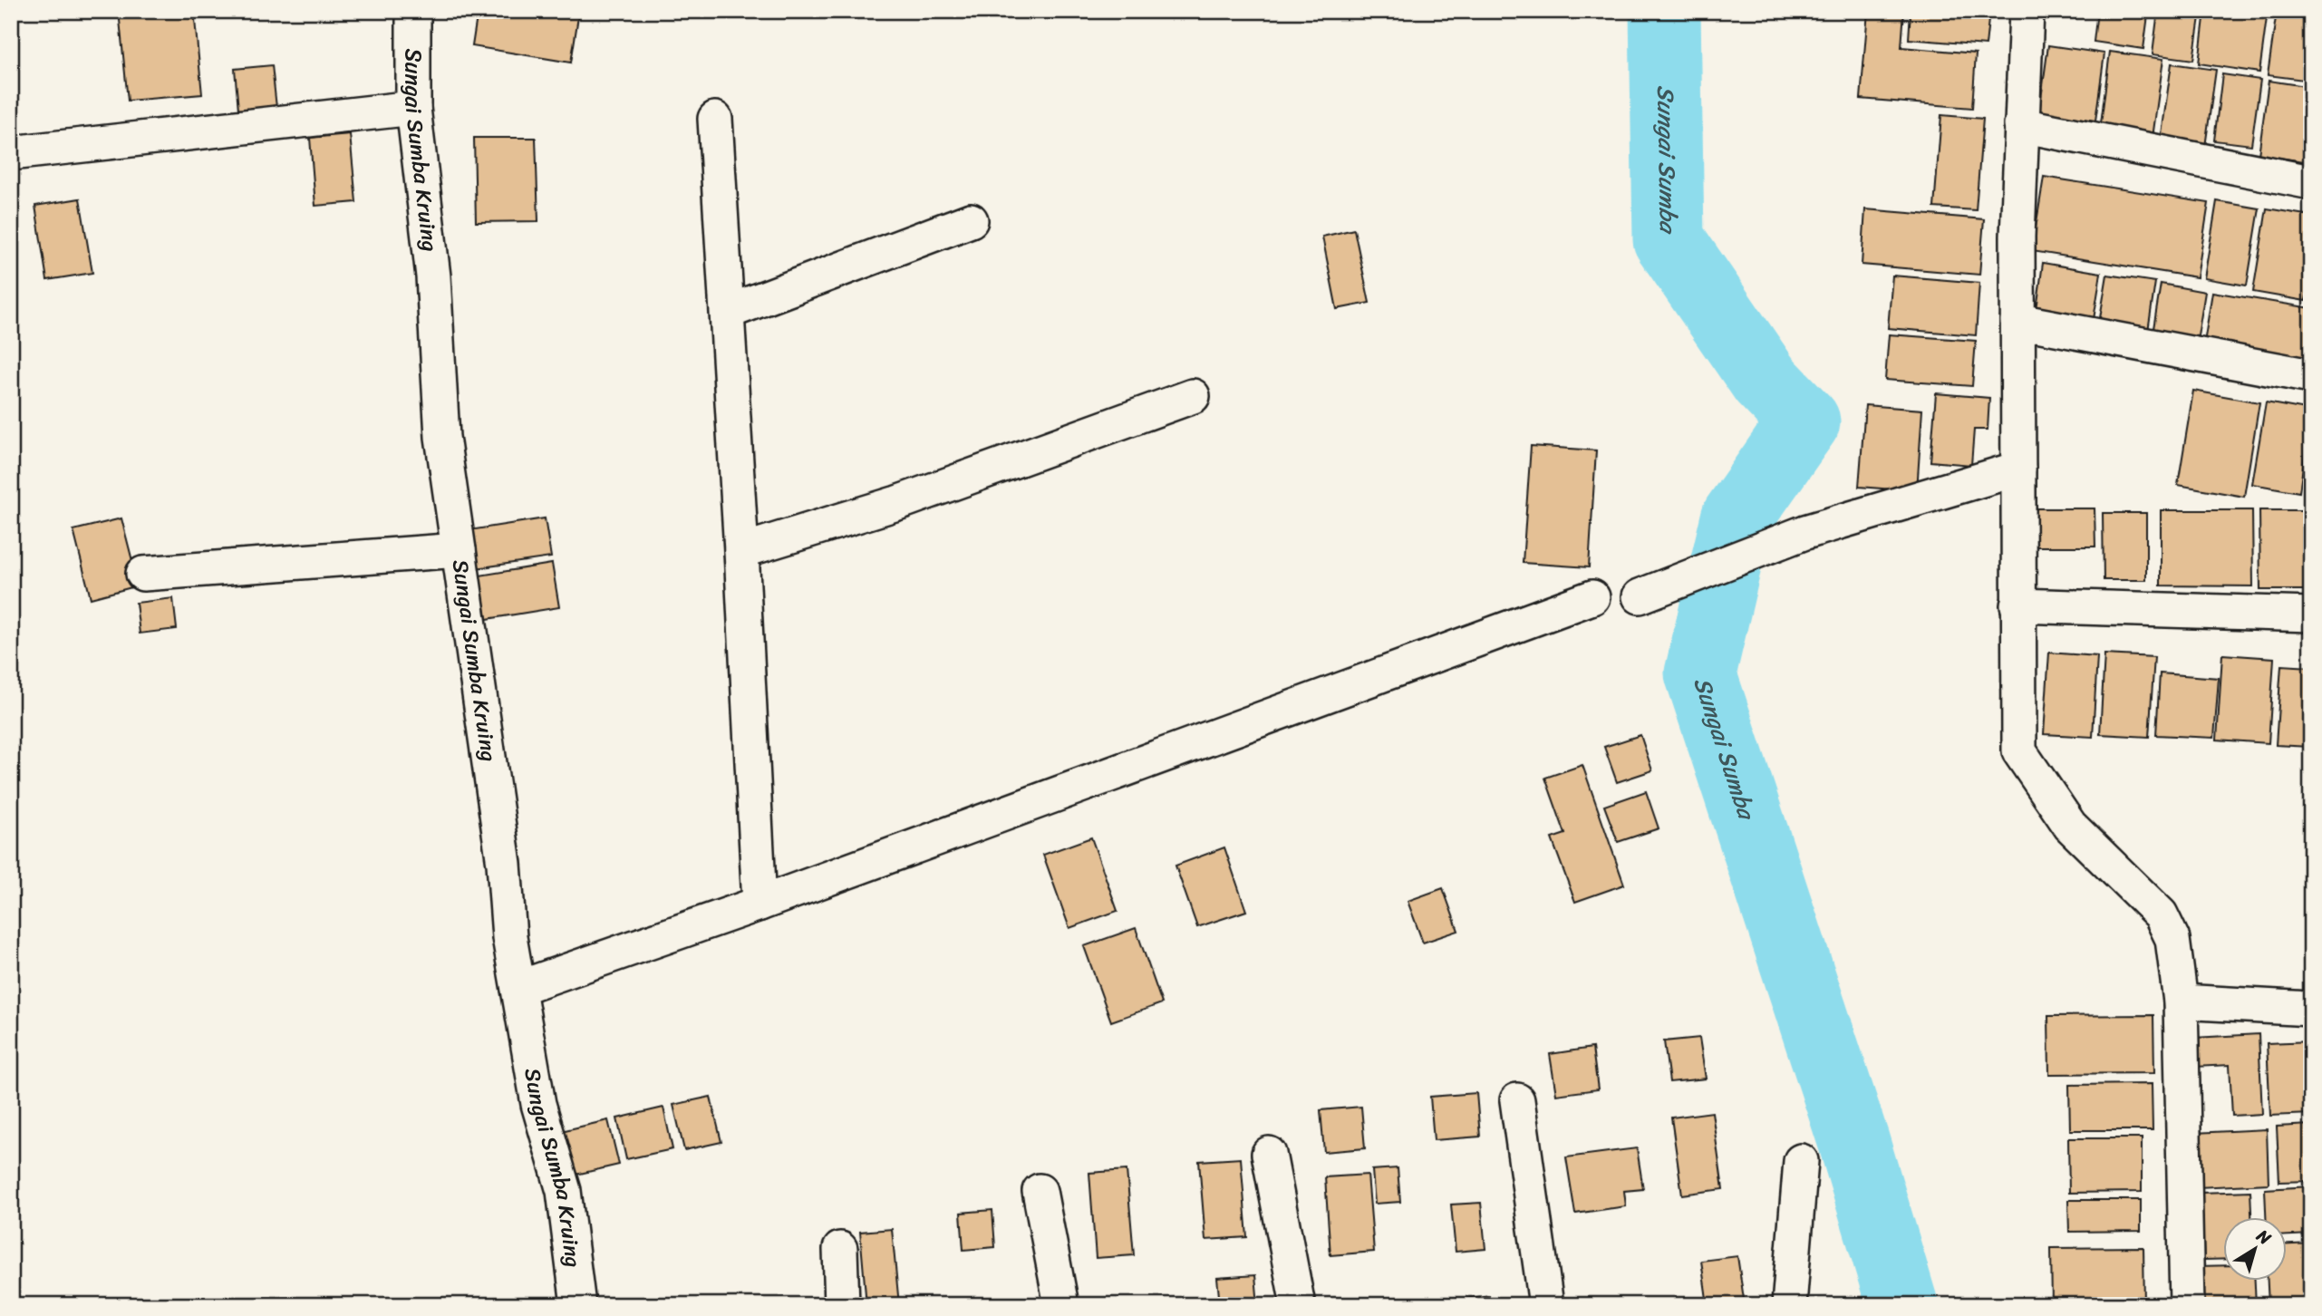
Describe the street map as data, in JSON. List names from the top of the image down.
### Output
{
  "streets": {
    "street": ["Sungai Sumba Kruing"]
  },
  "water": ["Sungai Sumba"],
  "north": "top right"
}
